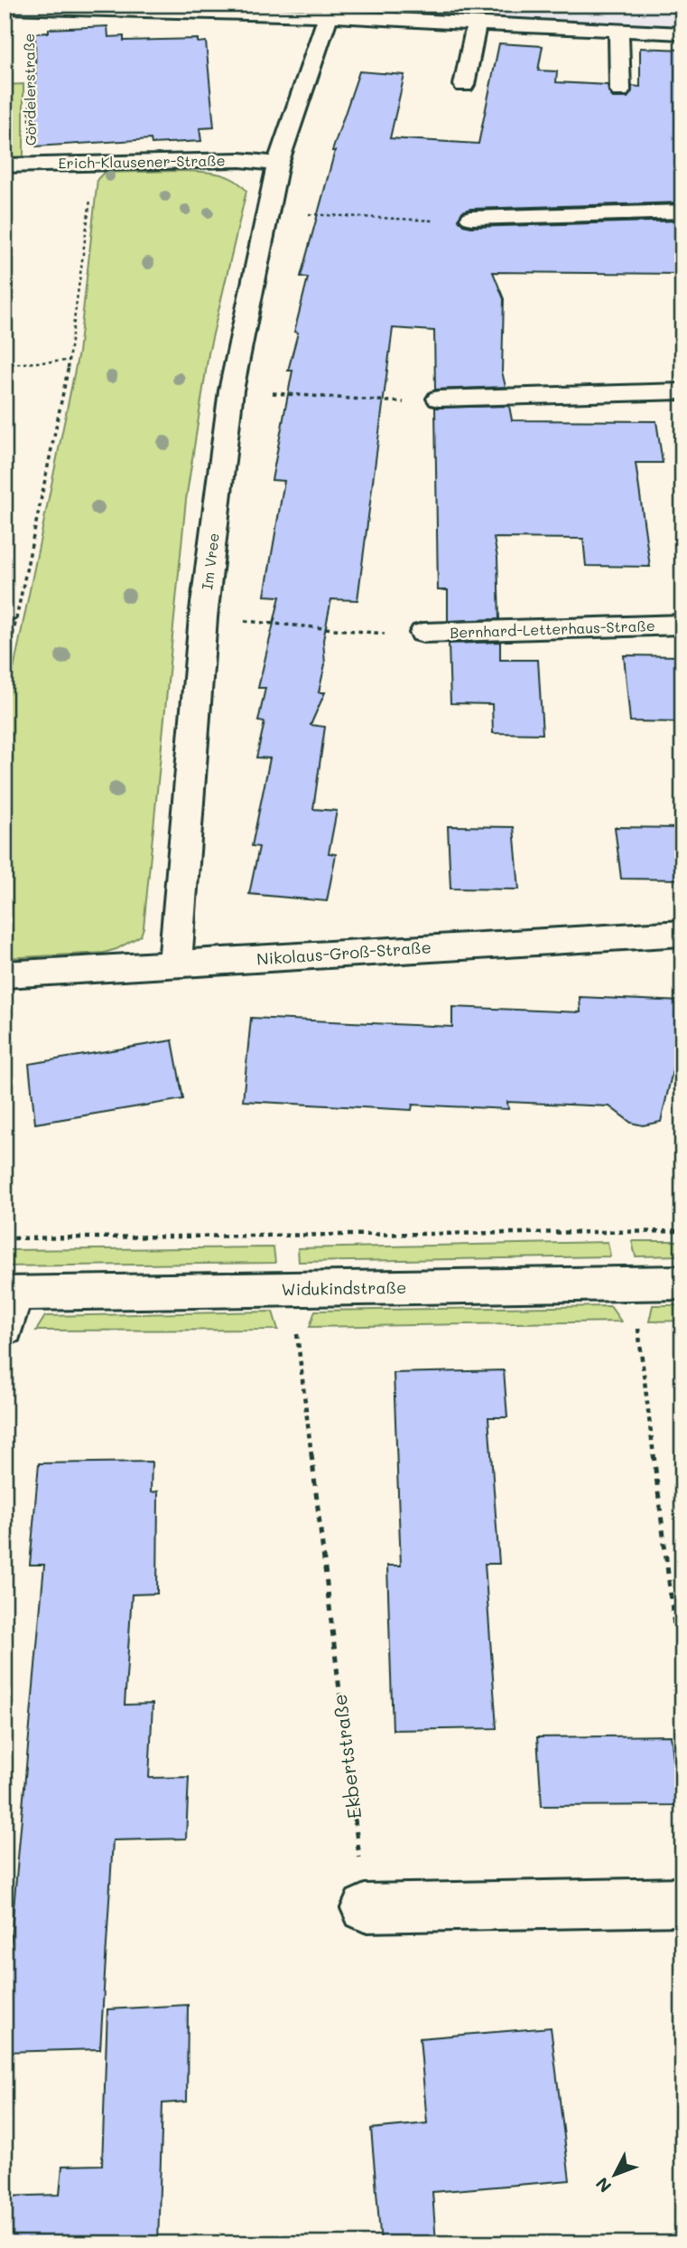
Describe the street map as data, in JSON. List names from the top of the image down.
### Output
{
  "streets": {
    "street": [
      "Erich-Klausener-Straße",
      "Im Vree",
      "Bernhard-Letterhaus-Straße",
      "Nikolaus-Groß-Straße",
      "Widukindstraße"
    ],
    "path": ["Gördelerstraße", "Ekbertstraße"]
  },
  "crossings": [
    ["Gördelerstraße", "Erich-Klausener-Straße"],
    ["Erich-Klausener-Straße", "Im Vree"],
    ["Im Vree", "Nikolaus-Groß-Straße"],
    ["Widukindstraße", "Ekbertstraße"]
  ],
  "north": "bottom left"
}
